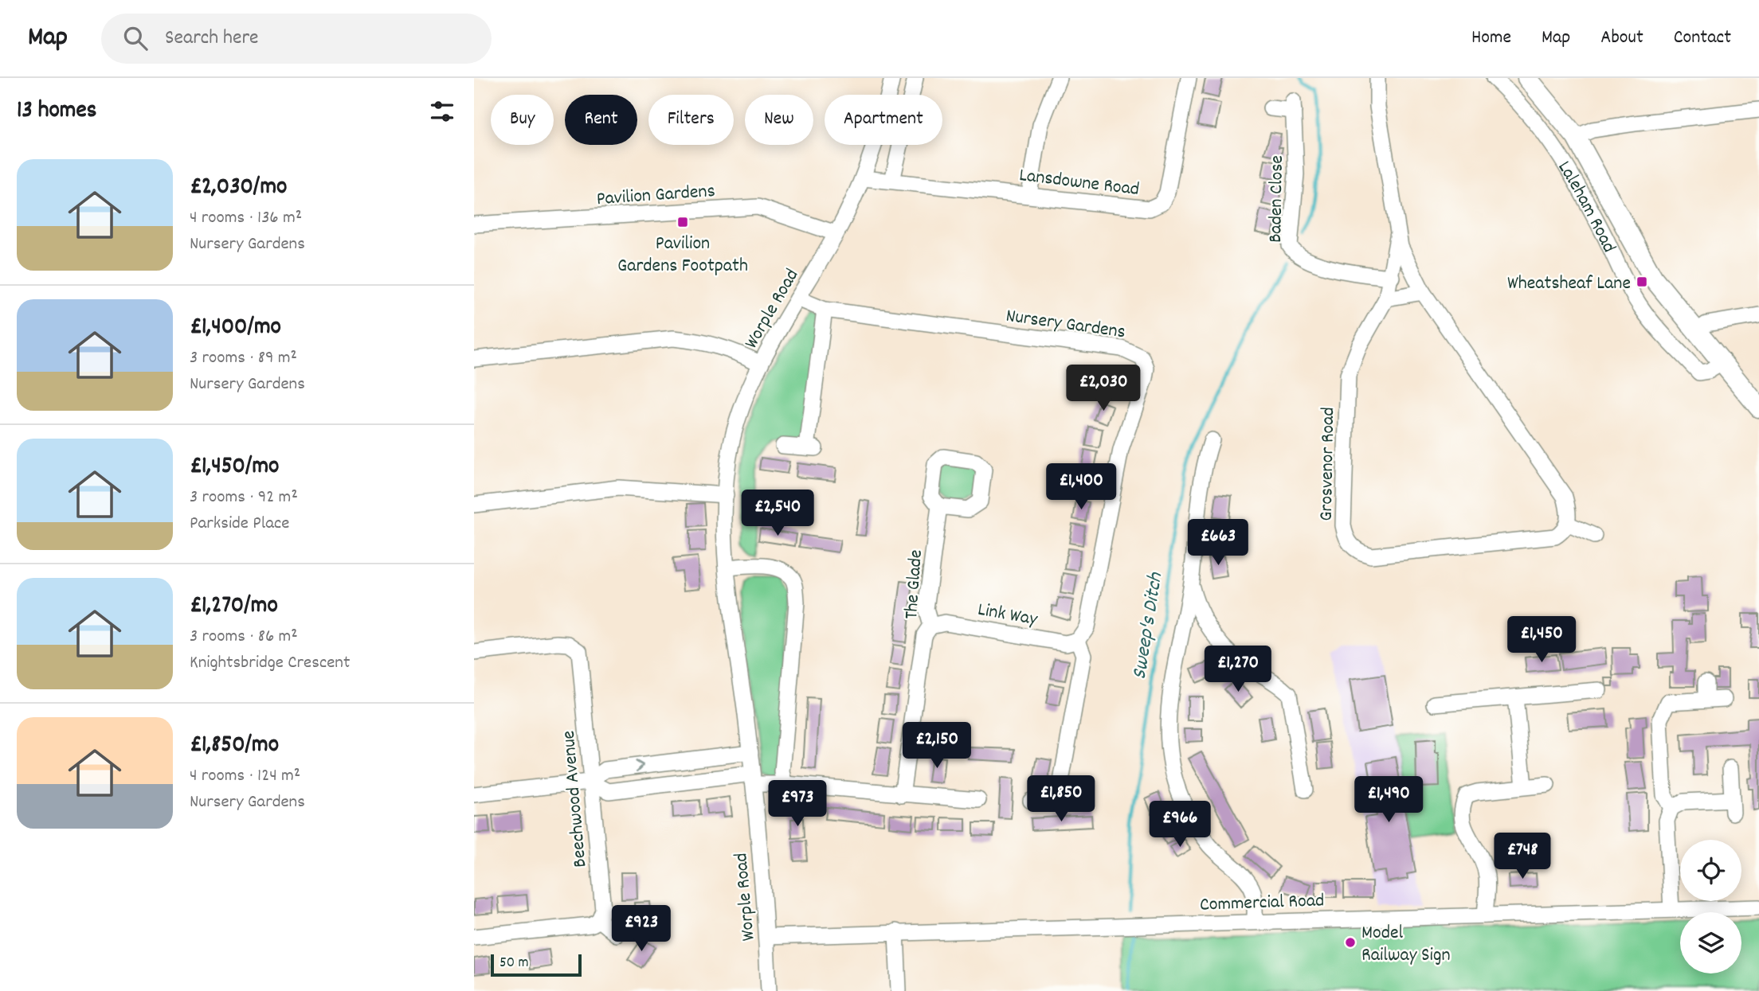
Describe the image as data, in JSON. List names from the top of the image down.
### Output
{
  "streets": {
    "main road": ["Laleham Road"],
    "street": [
      "Lansdowne Road",
      "Pavilion Gardens",
      "Baden Close",
      "Worple Road",
      "Nursery Gardens",
      "Grosvenor Road",
      "The Glade",
      "Link Way",
      "Beechwood Avenue",
      "Commercial Road"
    ]
  },
  "crossings": [
    ["Lansdowne Road", "Worple Road"],
    ["Pavilion Gardens", "Worple Road"],
    ["Baden Close", "Grosvenor Road"],
    ["Worple Road", "Nursery Gardens"],
    ["Worple Road", "Commercial Road"],
    ["Nursery Gardens", "Link Way"],
    ["The Glade", "Link Way"]
  ],
  "water": ["Sweep's Ditch"],
  "places": {
    "transit": ["Pavilion Gardens Footpath", "Wheatsheaf Lane"],
    "other": ["Model Railway Sign"]
  },
  "scale_bar": "50 m",
  "page": {
    "header": "Map",
    "search": "Search here",
    "nav": [
      "Home",
      "Map",
      "About",
      "Contact"
    ],
    "heading": "13 homes",
    "chip": [
      "Buy",
      "Rent",
      "Filters",
      "New",
      "Apartment"
    ],
    "list": [
      {
        "name": "£2,030/mo",
        "note": "4 rooms · 136 m² · Nursery Gardens"
      },
      {
        "name": "£1,400/mo",
        "note": "3 rooms · 89 m² · Nursery Gardens"
      },
      {
        "name": "£1,450/mo",
        "note": "3 rooms · 92 m² · Parkside Place"
      },
      {
        "name": "£1,270/mo",
        "note": "3 rooms · 86 m² · Knightsbridge Crescent"
      },
      {
        "name": "£1,850/mo",
        "note": "4 rooms · 124 m² · Nursery Gardens"
      }
    ],
    "price": [
      "£2,030",
      "£1,400",
      "£2,540",
      "£663",
      "£1,450",
      "£1,270",
      "£2,150",
      "£1,850",
      "£1,490",
      "£973",
      "£966",
      "£748",
      "£923"
    ],
    "scale": "50 m"
  }
}
